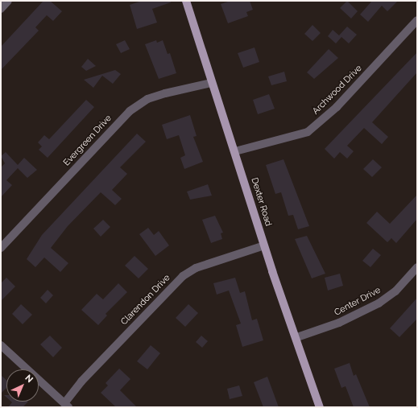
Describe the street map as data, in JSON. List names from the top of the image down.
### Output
{
  "streets": {
    "main road": ["Dexter Road"],
    "street": [
      "Archwood Drive",
      "Evergreen Drive",
      "Clarendon Drive",
      "Center Drive"
    ]
  },
  "crossings": [
    ["Archwood Drive", "Dexter Road"],
    ["Evergreen Drive", "Dexter Road"],
    ["Dexter Road", "Clarendon Drive"],
    ["Dexter Road", "Center Drive"]
  ],
  "north": "top right"
}
